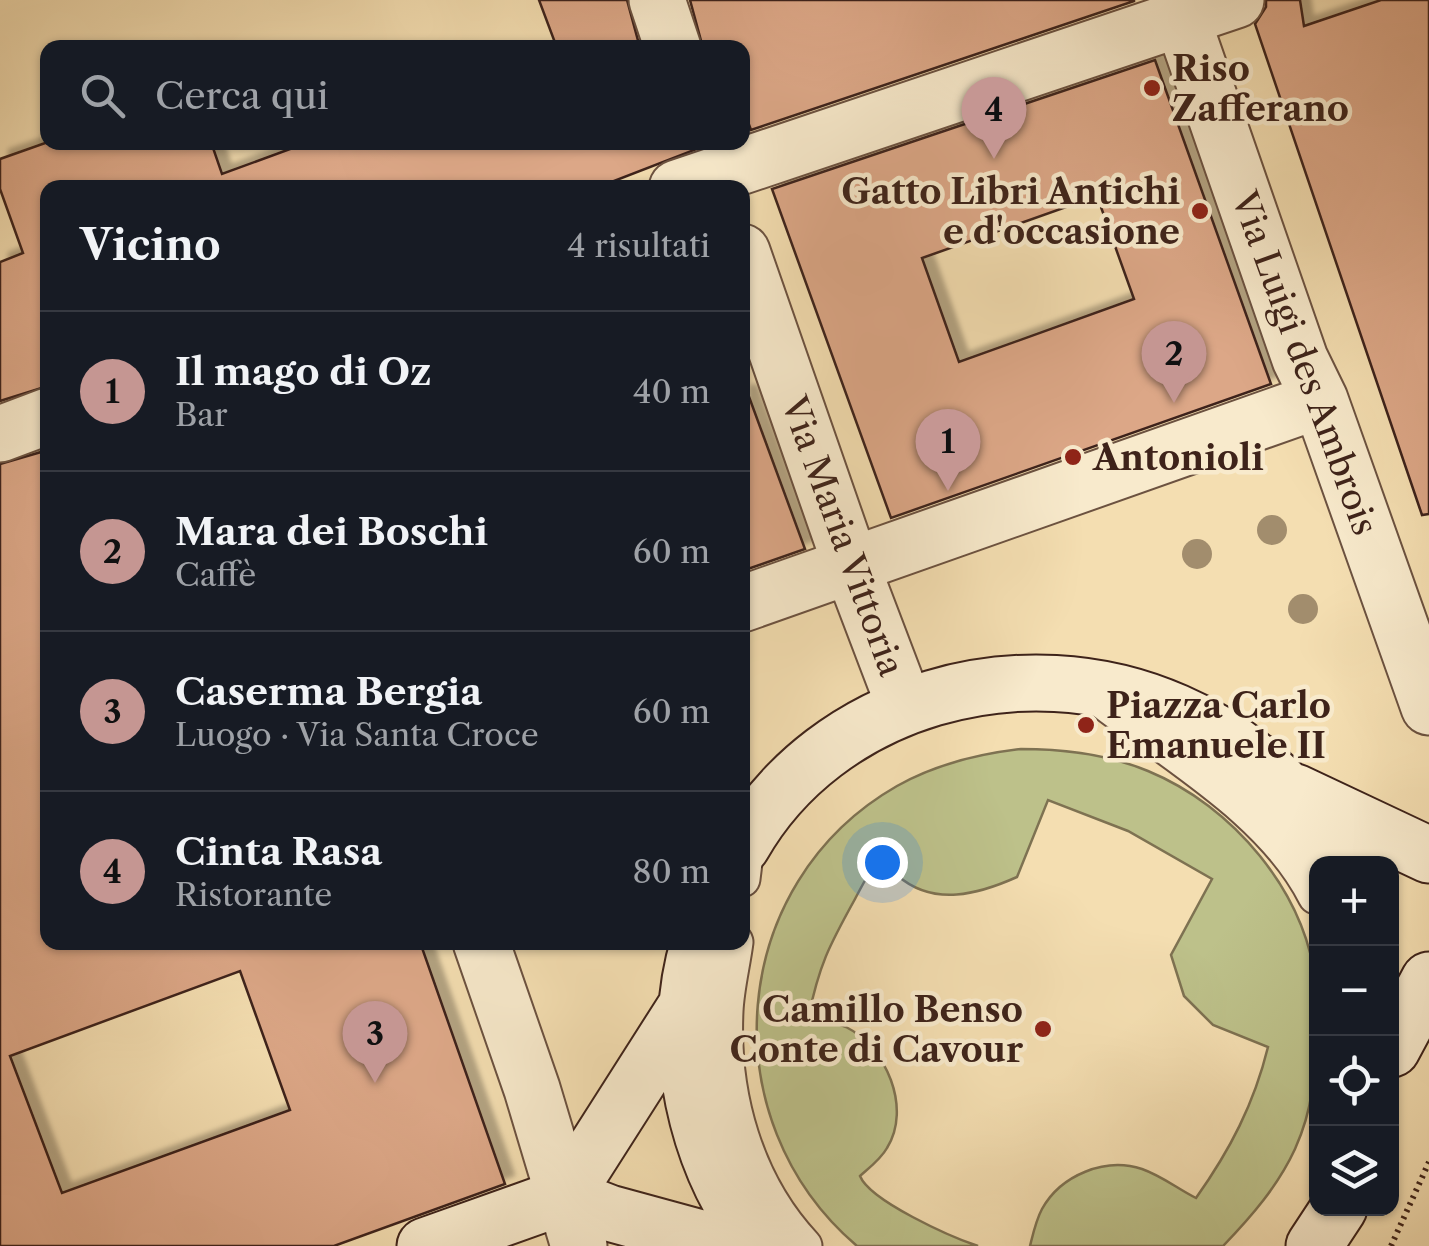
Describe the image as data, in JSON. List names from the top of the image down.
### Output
{
  "streets": {
    "street": ["Via Luigi des Ambrois", "Via Maria Vittoria"]
  },
  "places": [
    "Riso Zafferano",
    "Gatto Libri Antichi e d'occasione",
    "Antonioli",
    "Piazza Carlo Emanuele II",
    "Camillo Benso Conte di Cavour"
  ],
  "page": {
    "search": "Cerca qui",
    "pins": [
      "4",
      "2",
      "1",
      "3"
    ],
    "heading": ["Vicino", "4 risultati"],
    "list": [
      {
        "mark": "1",
        "name": "Il mago di Oz",
        "note": "Bar",
        "value": "40 m"
      },
      {
        "mark": "2",
        "name": "Mara dei Boschi",
        "note": "Caffè",
        "value": "60 m"
      },
      {
        "mark": "3",
        "name": "Caserma Bergia",
        "note": "Luogo · Via Santa Croce",
        "value": "60 m"
      },
      {
        "mark": "4",
        "name": "Cinta Rasa",
        "note": "Ristorante",
        "value": "80 m"
      }
    ],
    "map_buttons": ["+", "−"]
  }
}
